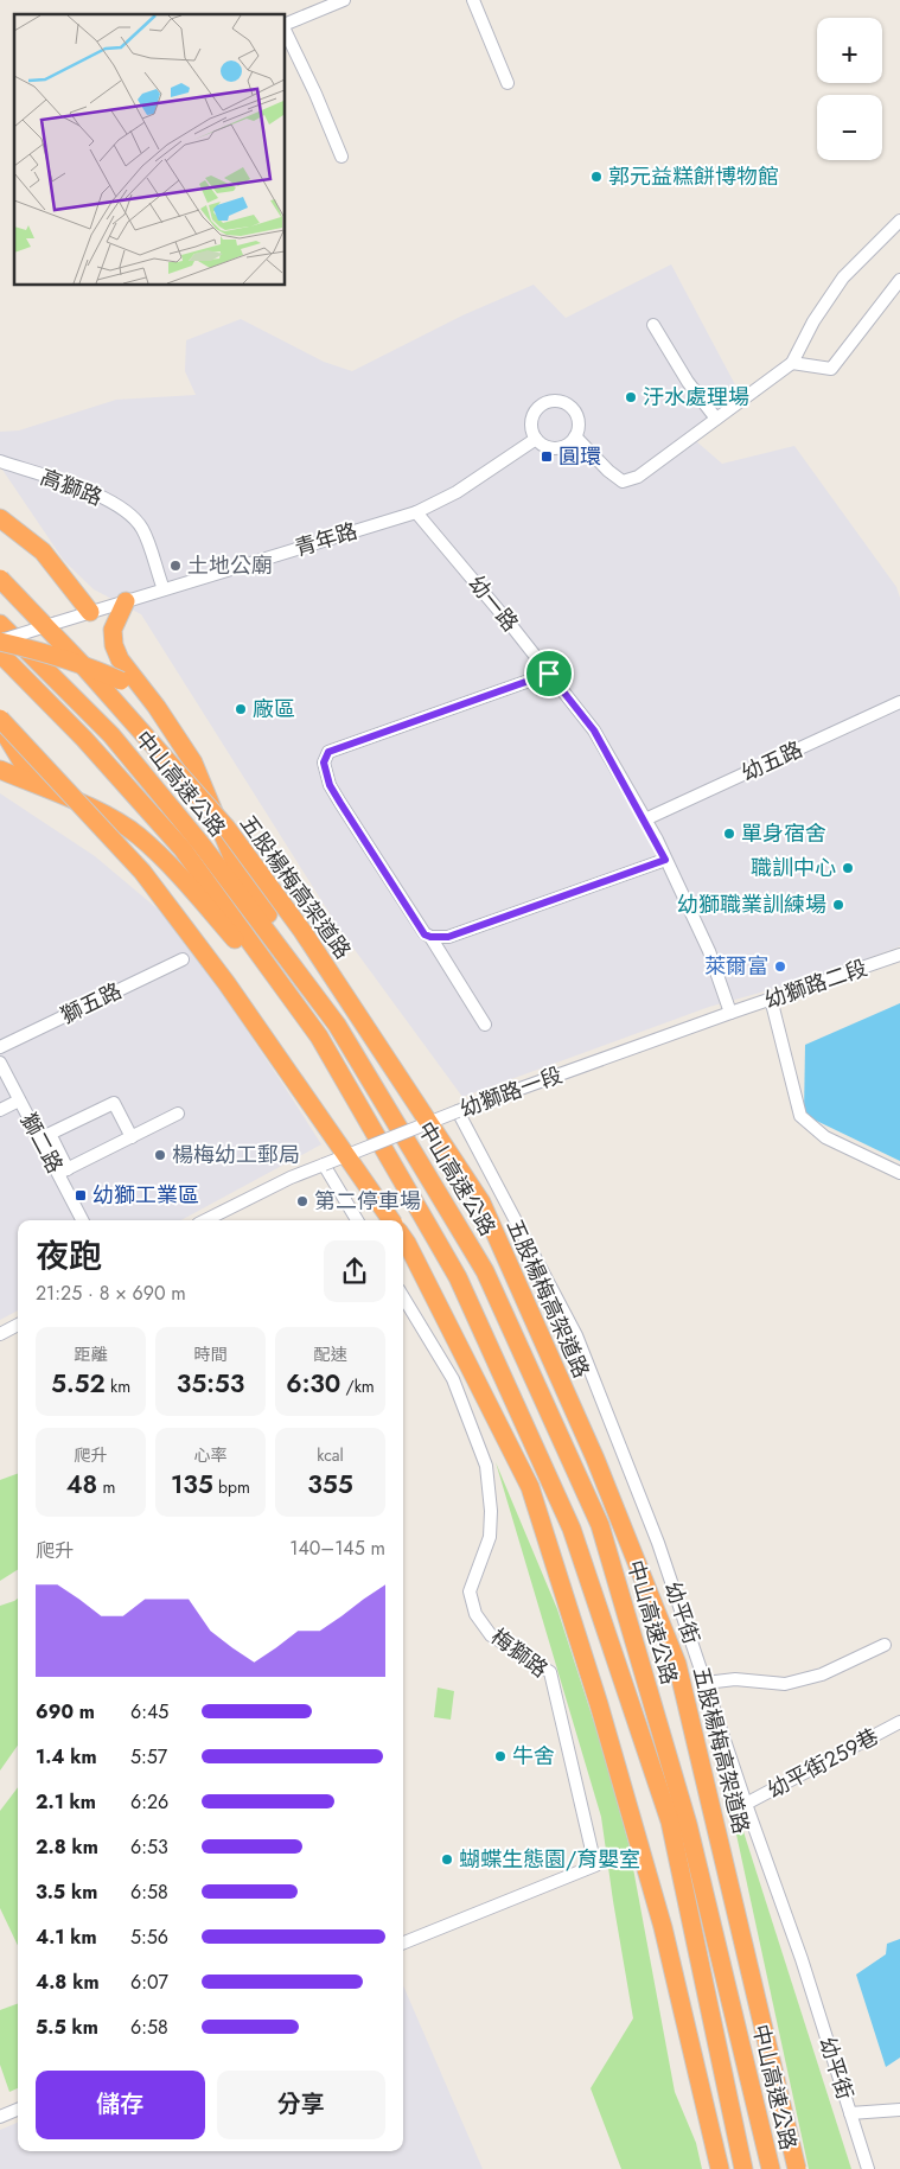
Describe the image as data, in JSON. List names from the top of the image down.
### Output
{
  "streets": {
    "highway": ["中山高速公路", "五股楊梅高架道路"],
    "street": [
      "高獅路",
      "青年路",
      "幼一路",
      "幼五路",
      "幼獅路二段",
      "獅五路",
      "幼獅路一段",
      "獅二路",
      "幼平街",
      "梅獅路",
      "幼平街259巷"
    ]
  },
  "crossings": [
    ["高獅路", "青年路"],
    ["青年路", "幼一路"],
    ["幼一路", "幼五路"],
    ["幼一路", "幼獅路二段"],
    ["幼一路", "幼獅路一段"],
    ["幼獅路二段", "幼獅路一段"],
    ["幼獅路一段", "幼平街"],
    ["幼平街", "幼平街259巷"]
  ],
  "places": {
    "other": [
      "郭元益糕餅博物館",
      "汙水處理場",
      "土地公廟",
      "廠區",
      "單身宿舍",
      "職訓中心",
      "幼獅職業訓練場",
      "萊爾富",
      "楊梅幼工郵局",
      "第二停車場",
      "牛舍",
      "蝴蝶生態園/育嬰室"
    ],
    "transit": ["圓環", "幼獅工業區"]
  },
  "page": {
    "map_buttons": ["+", "−"],
    "heading": ["夜跑", "21:25 · 8 × 690 m"],
    "stats": [
      ["距離", "5.52 km"],
      ["時間", "35:53"],
      ["配速", "6:30 /km"],
      ["爬升", "48 m"],
      ["心率", "135 bpm"],
      ["kcal", "355"]
    ],
    "chart": ["爬升", "140–145 m"],
    "list": [
      {
        "name": "690 m",
        "note": "6:45"
      },
      {
        "name": "1.4 km",
        "note": "5:57"
      },
      {
        "name": "2.1 km",
        "note": "6:26"
      },
      {
        "name": "2.8 km",
        "note": "6:53"
      },
      {
        "name": "3.5 km",
        "note": "6:58"
      },
      {
        "name": "4.1 km",
        "note": "5:56"
      },
      {
        "name": "4.8 km",
        "note": "6:07"
      },
      {
        "name": "5.5 km",
        "note": "6:58"
      }
    ],
    "buttons": ["儲存", "分享"]
  }
}
